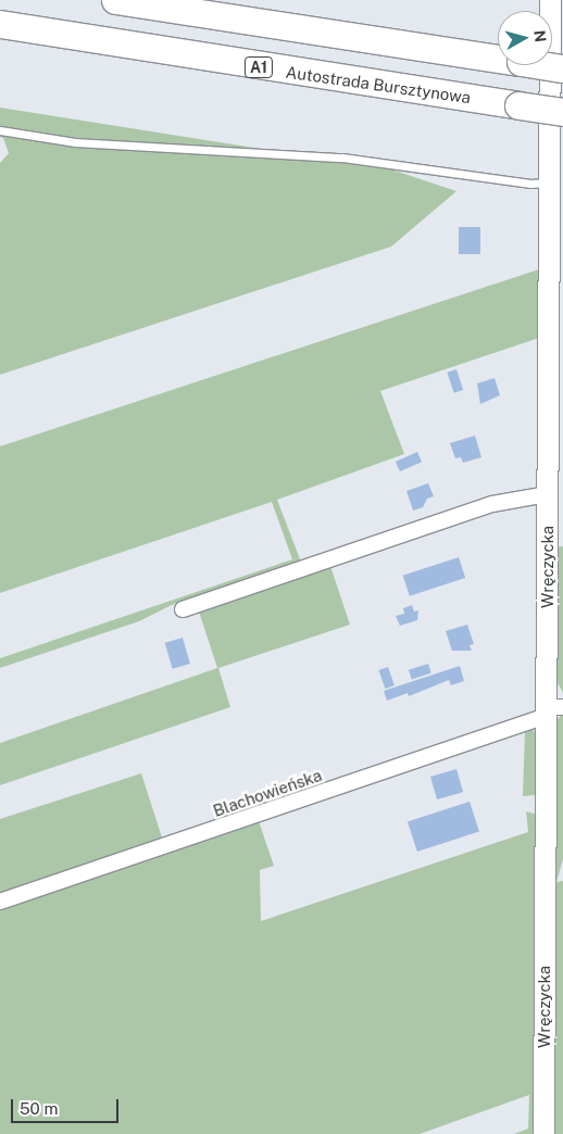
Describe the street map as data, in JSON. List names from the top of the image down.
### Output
{
  "streets": {
    "highway": ["A1", "Autostrada Bursztynowa"],
    "main road": ["Wręczycka"],
    "street": ["Blachowieńska"]
  },
  "crossings": [
    ["Wręczycka", "Blachowieńska"]
  ],
  "scale_bar": "50 m",
  "north": "right"
}
